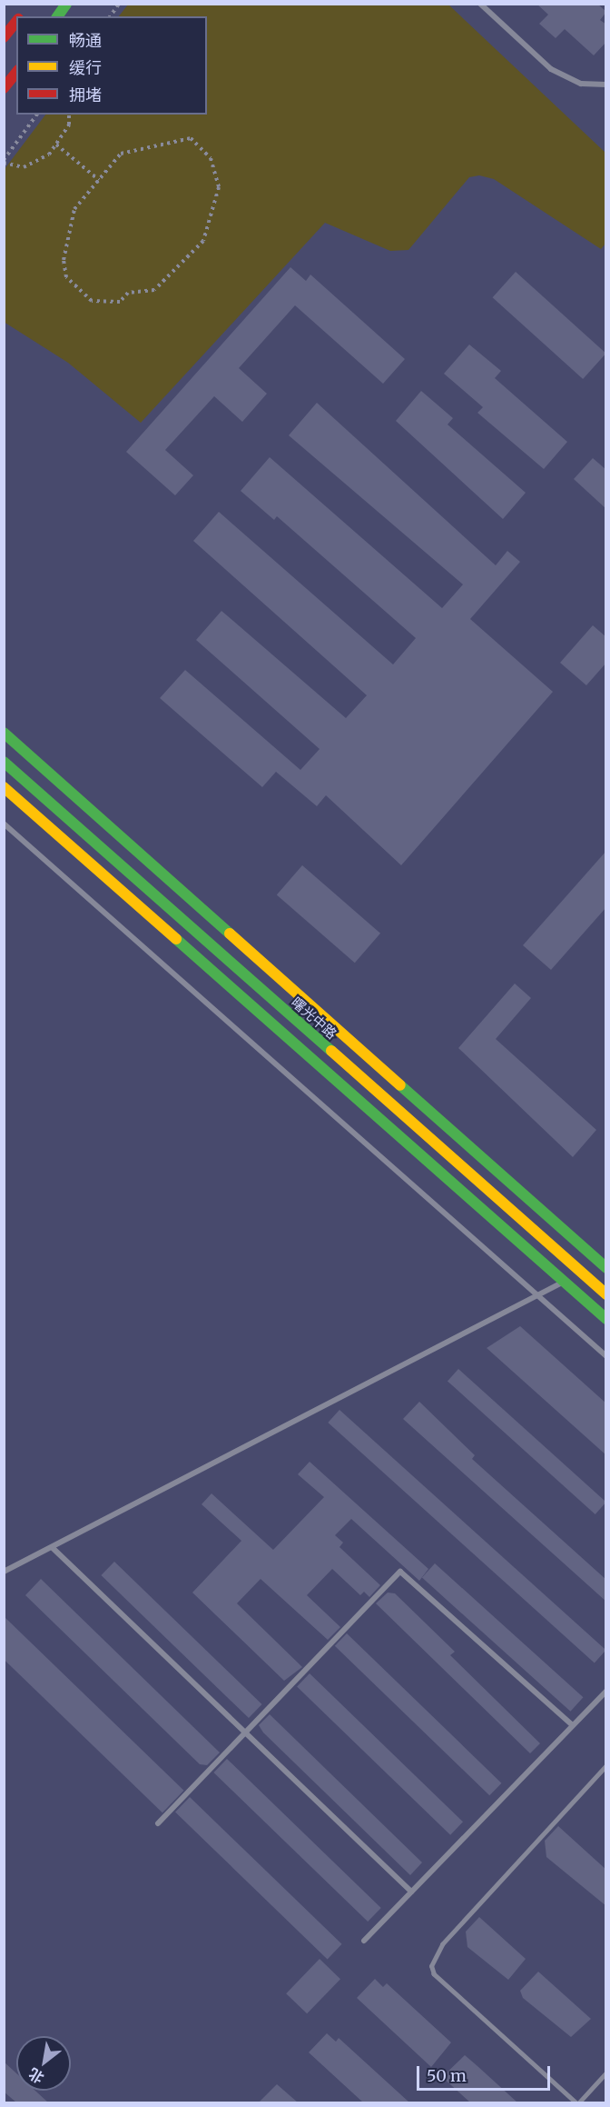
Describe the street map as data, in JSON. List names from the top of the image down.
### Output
{
  "streets": {
    "main road": ["曙光中路"]
  },
  "legend": ["畅通", "缓行", "拥堵"],
  "scale_bar": "50 m",
  "north": "bottom left"
}
